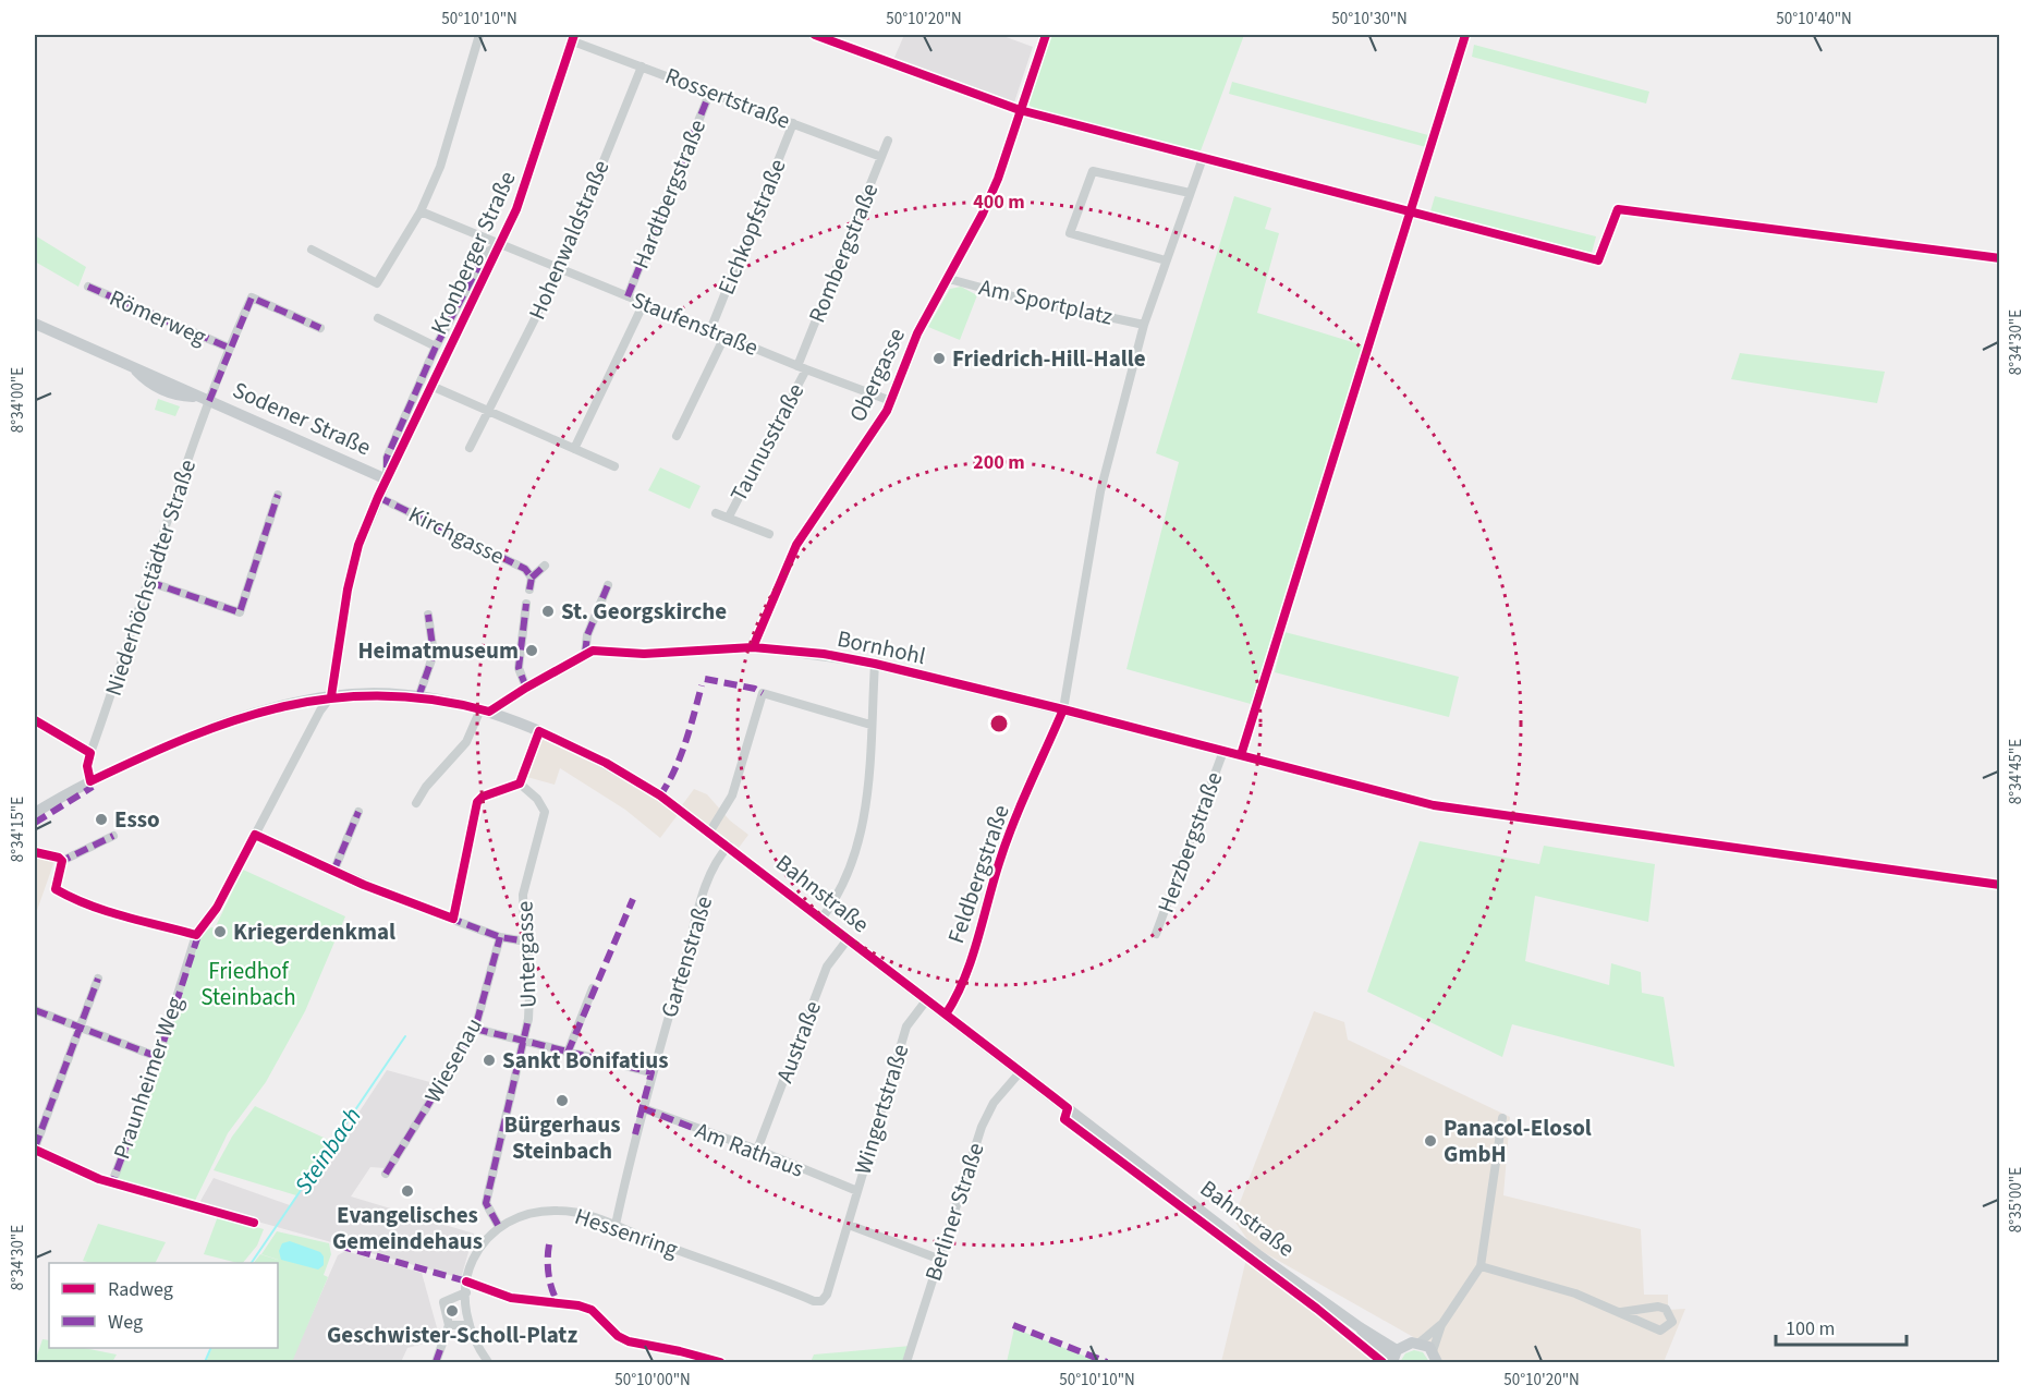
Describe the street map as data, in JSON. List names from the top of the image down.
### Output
{
  "streets": {
    "main road": ["Sodener Straße", "Bahnstraße"],
    "street": [
      "Rossertstraße",
      "Hardtbergstraße",
      "Eichkopfstraße",
      "Hohenwaldstraße",
      "Kronberger Straße",
      "Rombergstraße",
      "Am Sportplatz",
      "Römerweg",
      "Staufenstraße",
      "Obergasse",
      "Taunusstraße",
      "Kirchgasse",
      "Niederhöchstädter Straße",
      "Bornhohl",
      "Herzbergstraße",
      "Feldbergstraße",
      "Untergasse",
      "Gartenstraße",
      "Austraße",
      "Wiesenau",
      "Praunheimer Weg",
      "Wingertstraße",
      "Am Rathaus",
      "Berliner Straße",
      "Hessenring"
    ]
  },
  "crossings": [
    ["Rossertstraße", "Hardtbergstraße"],
    ["Rossertstraße", "Eichkopfstraße"],
    ["Rossertstraße", "Hohenwaldstraße"],
    ["Rossertstraße", "Kronberger Straße"],
    ["Rossertstraße", "Rombergstraße"],
    ["Hardtbergstraße", "Staufenstraße"],
    ["Eichkopfstraße", "Staufenstraße"],
    ["Hohenwaldstraße", "Staufenstraße"],
    ["Kronberger Straße", "Staufenstraße"],
    ["Kronberger Straße", "Sodener Straße"],
    ["Rombergstraße", "Staufenstraße"],
    ["Rombergstraße", "Taunusstraße"],
    ["Am Sportplatz", "Obergasse"],
    ["Am Sportplatz", "Feldbergstraße"],
    ["Römerweg", "Niederhöchstädter Straße"],
    ["Staufenstraße", "Obergasse"],
    ["Staufenstraße", "Taunusstraße"],
    ["Obergasse", "Bornhohl"],
    ["Sodener Straße", "Niederhöchstädter Straße"],
    ["Niederhöchstädter Straße", "Bahnstraße"],
    ["Bornhohl", "Herzbergstraße"],
    ["Bornhohl", "Feldbergstraße"],
    ["Bornhohl", "Bahnstraße"],
    ["Feldbergstraße", "Bahnstraße"],
    ["Bahnstraße", "Untergasse"],
    ["Bahnstraße", "Gartenstraße"],
    ["Bahnstraße", "Austraße"],
    ["Bahnstraße", "Praunheimer Weg"],
    ["Bahnstraße", "Wingertstraße"],
    ["Bahnstraße", "Berliner Straße"],
    ["Untergasse", "Hessenring"],
    ["Gartenstraße", "Am Rathaus"],
    ["Gartenstraße", "Hessenring"],
    ["Austraße", "Am Rathaus"],
    ["Wingertstraße", "Am Rathaus"],
    ["Wingertstraße", "Hessenring"]
  ],
  "water": ["Steinbach"],
  "parks": ["Friedhof Steinbach"],
  "places": [
    "Friedrich-Hill-Halle",
    "St. Georgskirche",
    "Heimatmuseum",
    "Esso",
    "Kriegerdenkmal",
    "Sankt Bonifatius",
    "Bürgerhaus Steinbach",
    "Panacol-Elosol GmbH",
    "Evangelisches Gemeindehaus",
    "Geschwister-Scholl-Platz"
  ],
  "legend": ["Radweg", "Weg"],
  "scale_bar": "100 m",
  "coordinates": [
    "50°10'10\"N",
    "50°10'20\"N",
    "50°10'30\"N",
    "50°10'40\"N",
    "8°34'30\"E",
    "8°34'00\"E",
    "8°34'45\"E",
    "8°34'15\"E",
    "8°35'00\"E",
    "50°10'00\"N"
  ],
  "rings": ["400 m", "200 m"]
}
